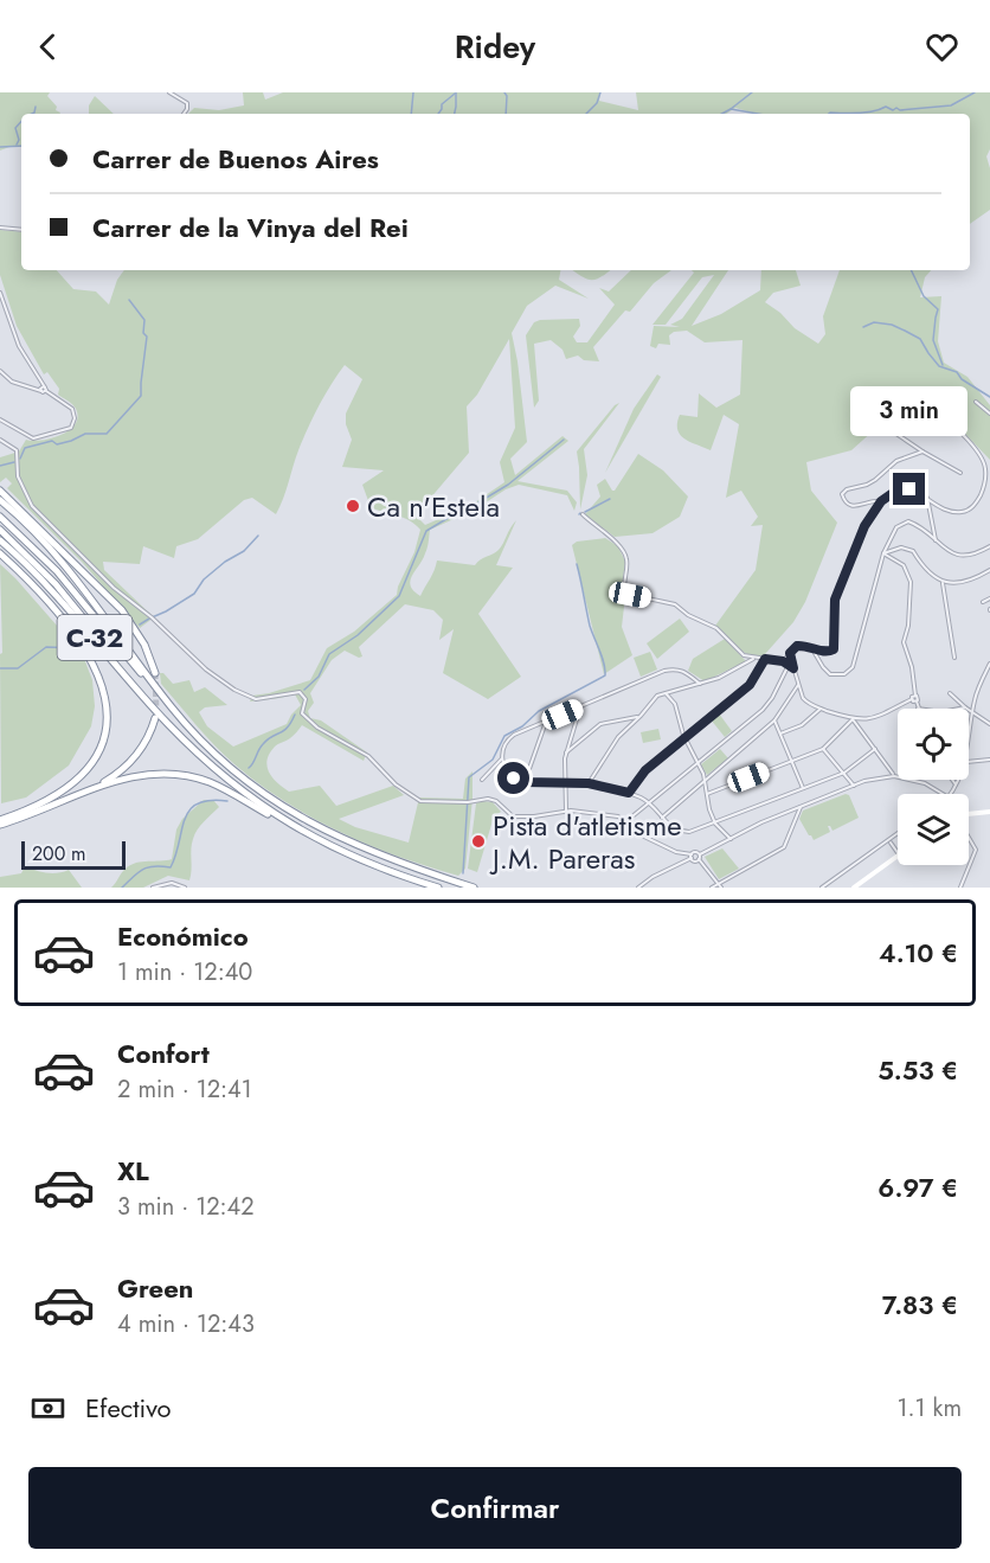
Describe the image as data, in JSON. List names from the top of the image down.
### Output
{
  "streets": {
    "highway": ["C-32"]
  },
  "places": ["Ca n'Estela", "Pista d'atletisme J.M. Pareras"],
  "scale_bar": "200 m",
  "page": {
    "header": "Ridey",
    "banner": ["Carrer de Buenos Aires", "Carrer de la Vinya del Rei"],
    "bubble": "3 min",
    "scale": "200 m",
    "list": [
      {
        "name": "Económico",
        "note": "1 min · 12:40",
        "value": "4.10 €"
      },
      {
        "name": "Confort",
        "note": "2 min · 12:41",
        "value": "5.53 €"
      },
      {
        "name": "XL",
        "note": "3 min · 12:42",
        "value": "6.97 €"
      },
      {
        "name": "Green",
        "note": "4 min · 12:43",
        "value": "7.83 €"
      }
    ],
    "pay": ["Efectivo", "1.1 km"],
    "buttons": "Confirmar"
  }
}
